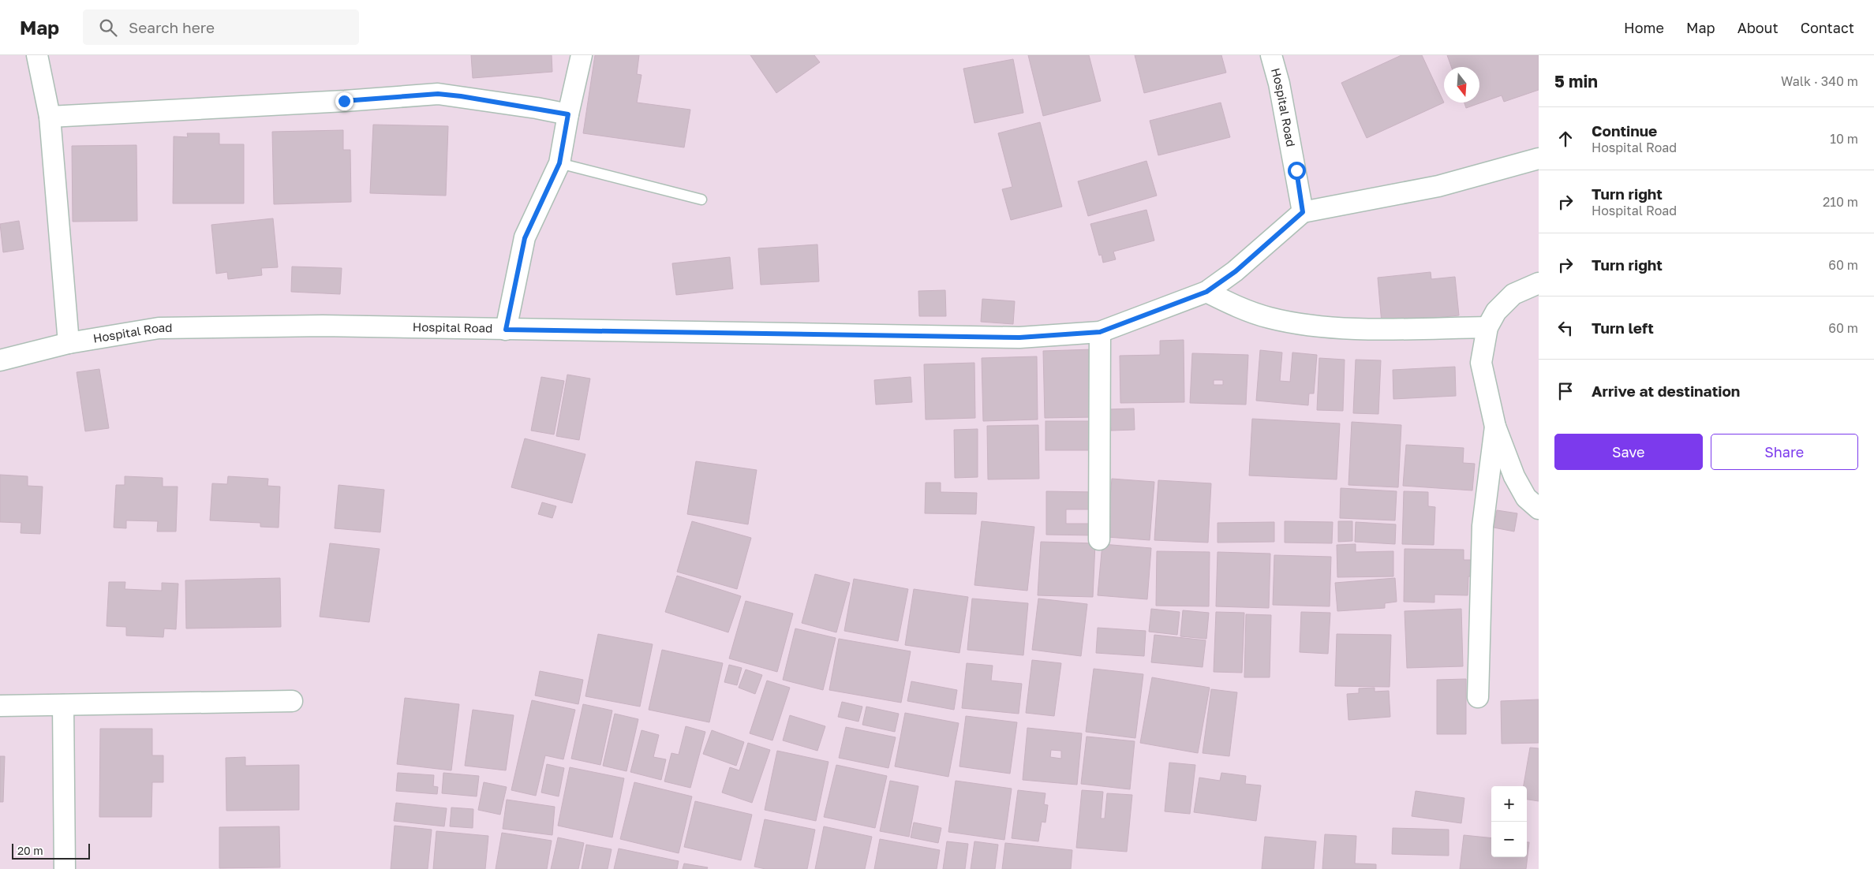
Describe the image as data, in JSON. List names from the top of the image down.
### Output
{
  "streets": {
    "street": ["Hospital Road"]
  },
  "scale_bar": "20 m",
  "north": "bottom",
  "page": {
    "header": "Map",
    "search": "Search here",
    "nav": [
      "Home",
      "Map",
      "About",
      "Contact"
    ],
    "heading": ["5 min", "Walk · 340 m"],
    "list": [
      ["Continue", "Hospital Road", "10 m"],
      ["Turn right", "Hospital Road", "210 m"],
      ["Turn right", "60 m"],
      ["Turn left", "60 m"],
      "Arrive at destination"
    ],
    "buttons": ["Save", "Share"],
    "map_buttons": ["+", "−"],
    "scale": "20 m"
  }
}
